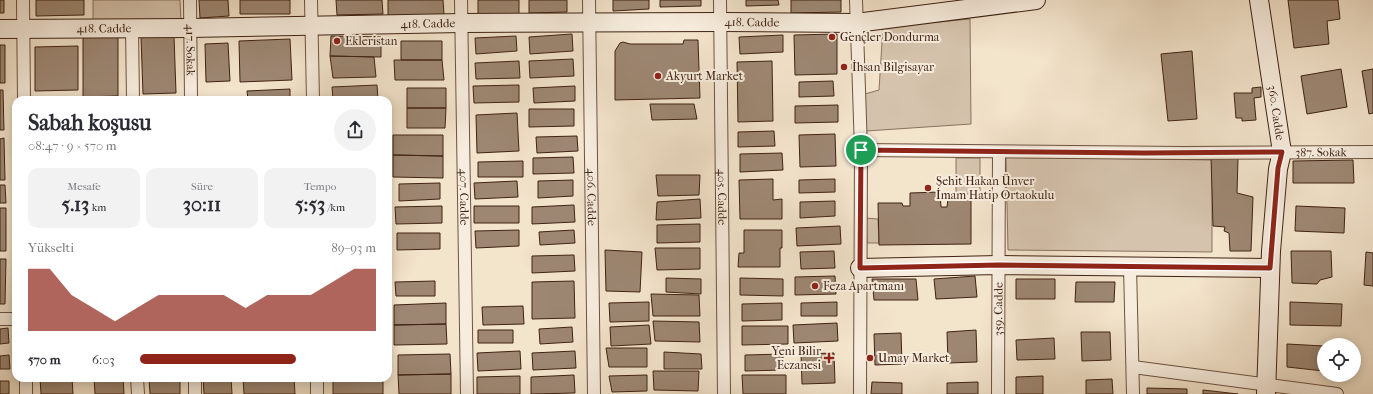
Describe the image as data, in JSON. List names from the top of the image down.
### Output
{
  "streets": {
    "street": [
      "418. Cadde",
      "417. Sokak",
      "360. Cadde",
      "387. Sokak",
      "407. Cadde",
      "406. Cadde",
      "405. Cadde",
      "359. Cadde"
    ]
  },
  "crossings": [
    ["418. Cadde", "417. Sokak"],
    ["418. Cadde", "407. Cadde"],
    ["418. Cadde", "406. Cadde"],
    ["418. Cadde", "405. Cadde"],
    ["360. Cadde", "387. Sokak"],
    ["387. Sokak", "359. Cadde"]
  ],
  "places": {
    "other": [
      "Gençler Dondurma",
      "Ekleristan",
      "İhsan Bilgisayar",
      "Akyurt Market",
      "Şehit Hakan Ünver İmam Hatip Ortaokulu",
      "Feza Apartmanı",
      "Umay Market"
    ],
    "health": ["Yeni Bilir Eczanesi"]
  },
  "page": {
    "heading": ["Sabah koşusu", "08:47 · 9 × 570 m"],
    "stats": [
      ["Mesafe", "5.13 km"],
      ["Süre", "30:11"],
      ["Tempo", "5:53 /km"]
    ],
    "chart": ["Yükselti", "89–93 m"],
    "list": [
      {
        "name": "570 m",
        "note": "6:03"
      }
    ]
  }
}
